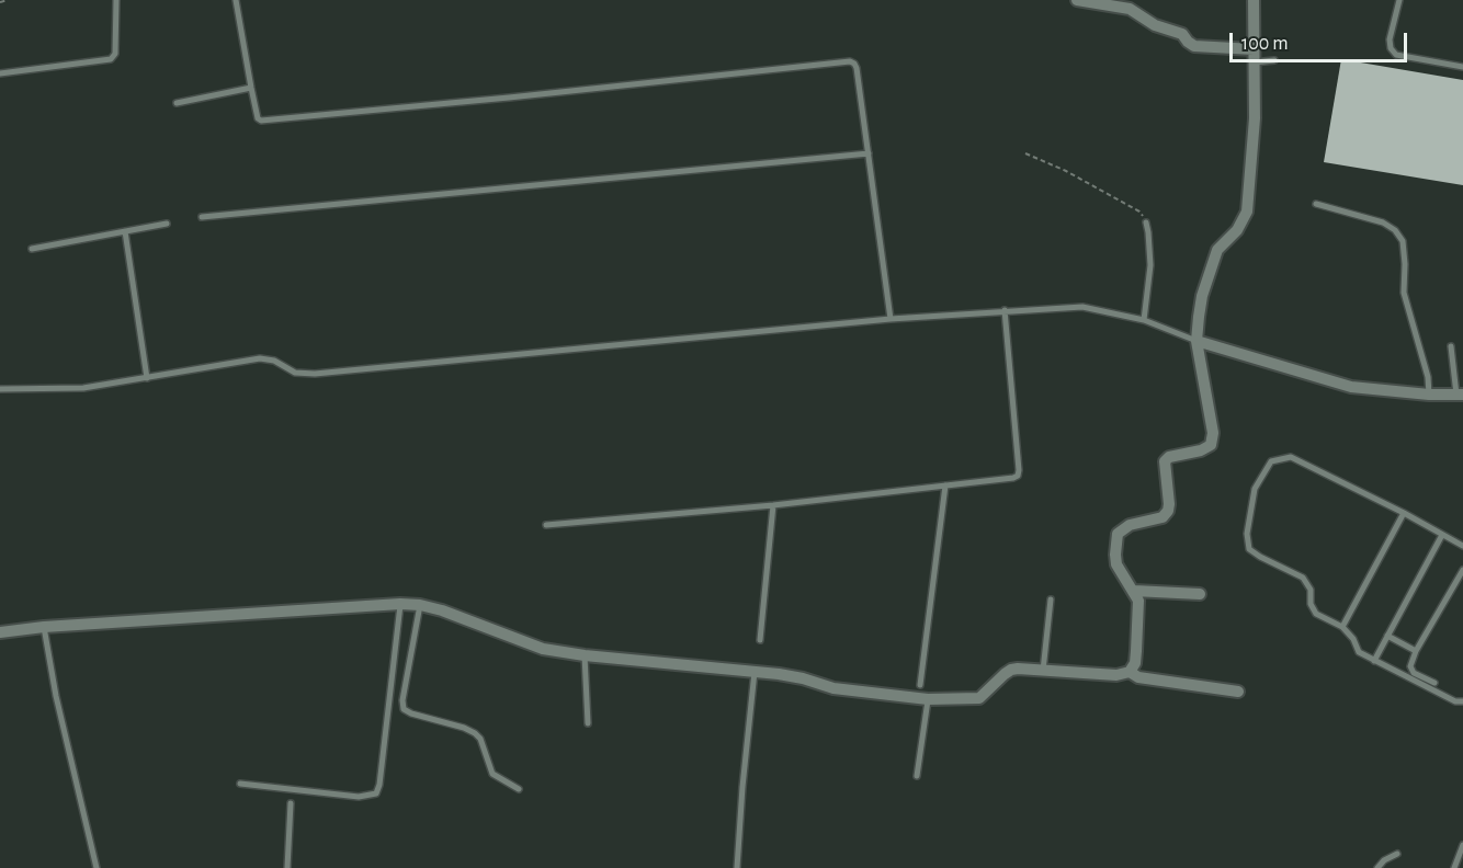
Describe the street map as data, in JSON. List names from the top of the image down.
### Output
{
  "scale_bar": "100 m"
}
